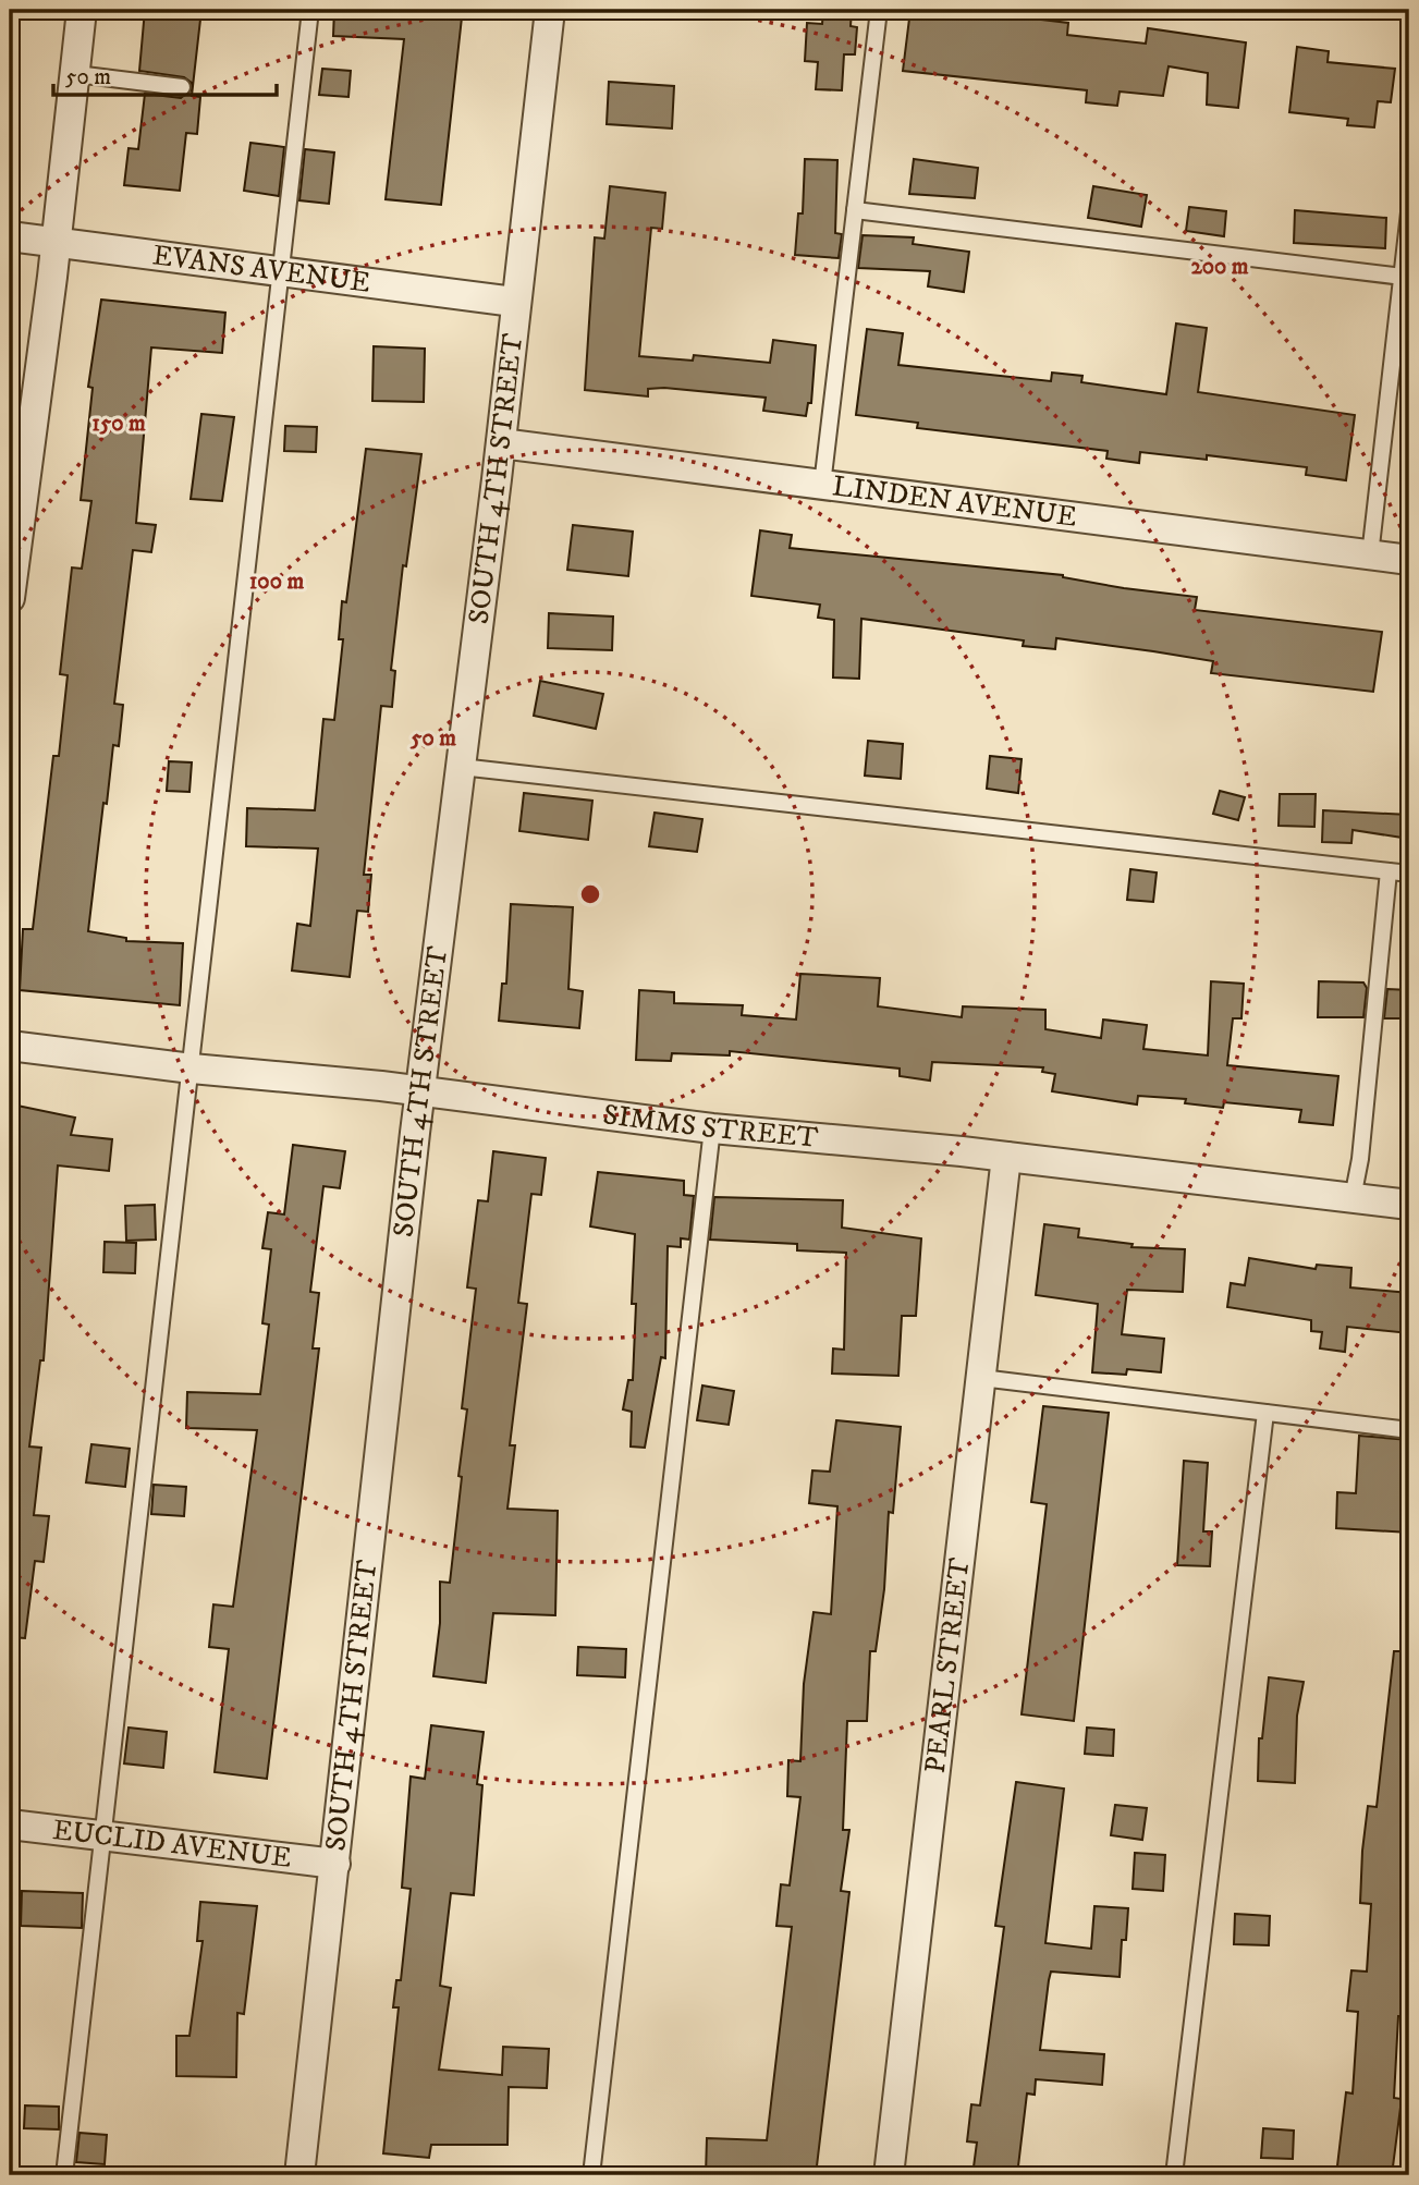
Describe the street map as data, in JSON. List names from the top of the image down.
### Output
{
  "streets": {
    "street": [
      "EVANS AVENUE",
      "SOUTH 4TH STREET",
      "LINDEN AVENUE",
      "SIMMS STREET",
      "PEARL STREET",
      "EUCLID AVENUE"
    ]
  },
  "crossings": [
    ["EVANS AVENUE", "SOUTH 4TH STREET"],
    ["SOUTH 4TH STREET", "LINDEN AVENUE"],
    ["SOUTH 4TH STREET", "SIMMS STREET"],
    ["SOUTH 4TH STREET", "EUCLID AVENUE"],
    ["SIMMS STREET", "PEARL STREET"]
  ],
  "scale_bar": "50 m",
  "rings": [
    "200 m",
    "150 m",
    "100 m",
    "50 m"
  ]
}
